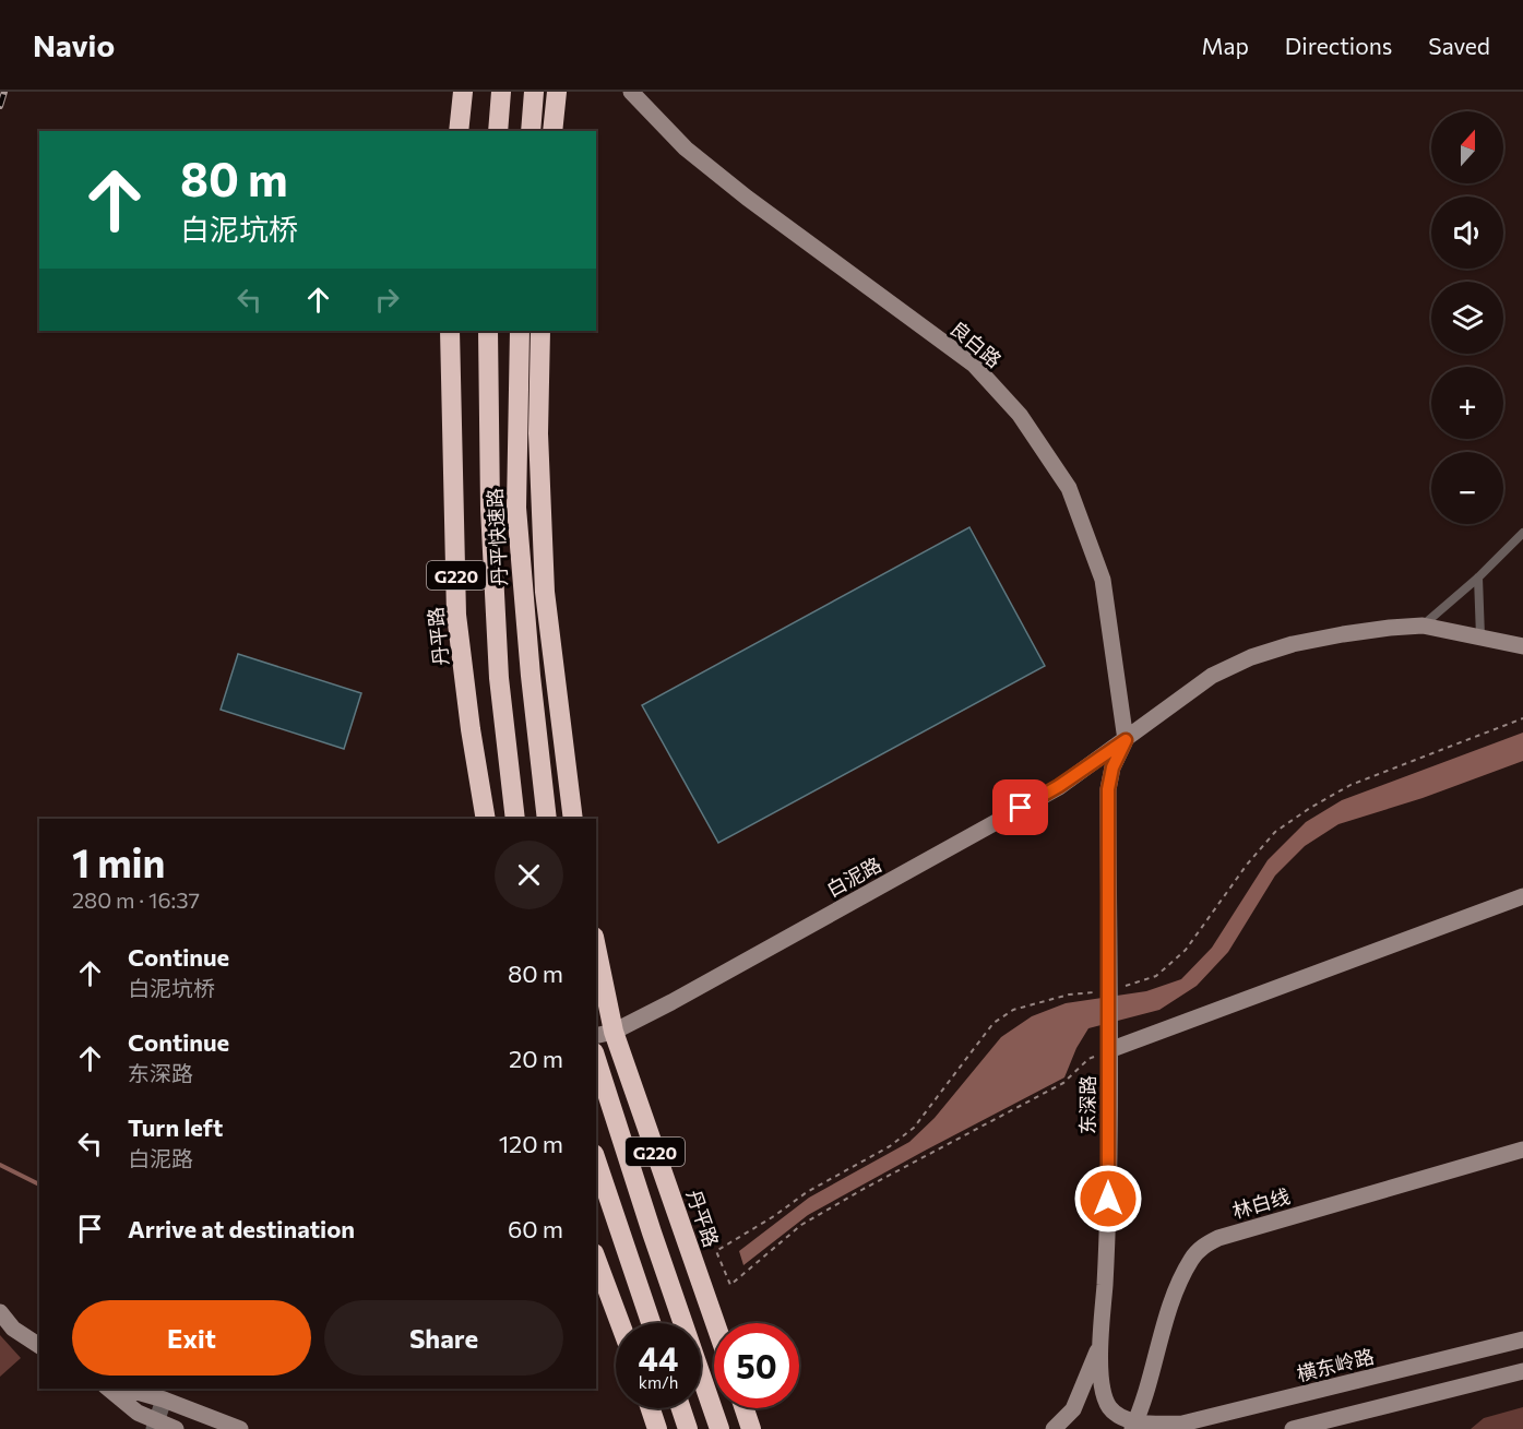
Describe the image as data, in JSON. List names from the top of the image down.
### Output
{
  "streets": {
    "highway": ["丹平快速路", "G220", "丹平路"],
    "street": [
      "良白路",
      "白泥路",
      "东深路",
      "林白线",
      "横东岭路"
    ]
  },
  "crossings": [
    ["良白路", "白泥路"],
    ["丹平路", "白泥路"],
    ["东深路", "林白线"],
    ["东深路", "横东岭路"]
  ],
  "north": "top",
  "page": {
    "header": "Navio",
    "nav": ["Map", "Directions", "Saved"],
    "map_buttons": ["+", "−"],
    "turn": ["80 m", "白泥坑桥"],
    "heading": ["1 min", "280 m · 16:37"],
    "list": [
      {
        "name": "Continue",
        "note": "白泥坑桥",
        "value": "80 m"
      },
      {
        "name": "Continue",
        "note": "东深路",
        "value": "20 m"
      },
      {
        "name": "Turn left",
        "note": "白泥路",
        "value": "120 m"
      },
      {
        "name": "Arrive at destination",
        "value": "60 m"
      }
    ],
    "buttons": ["Exit", "Share"],
    "speed": "44 km/h",
    "limit": "50"
  }
}
